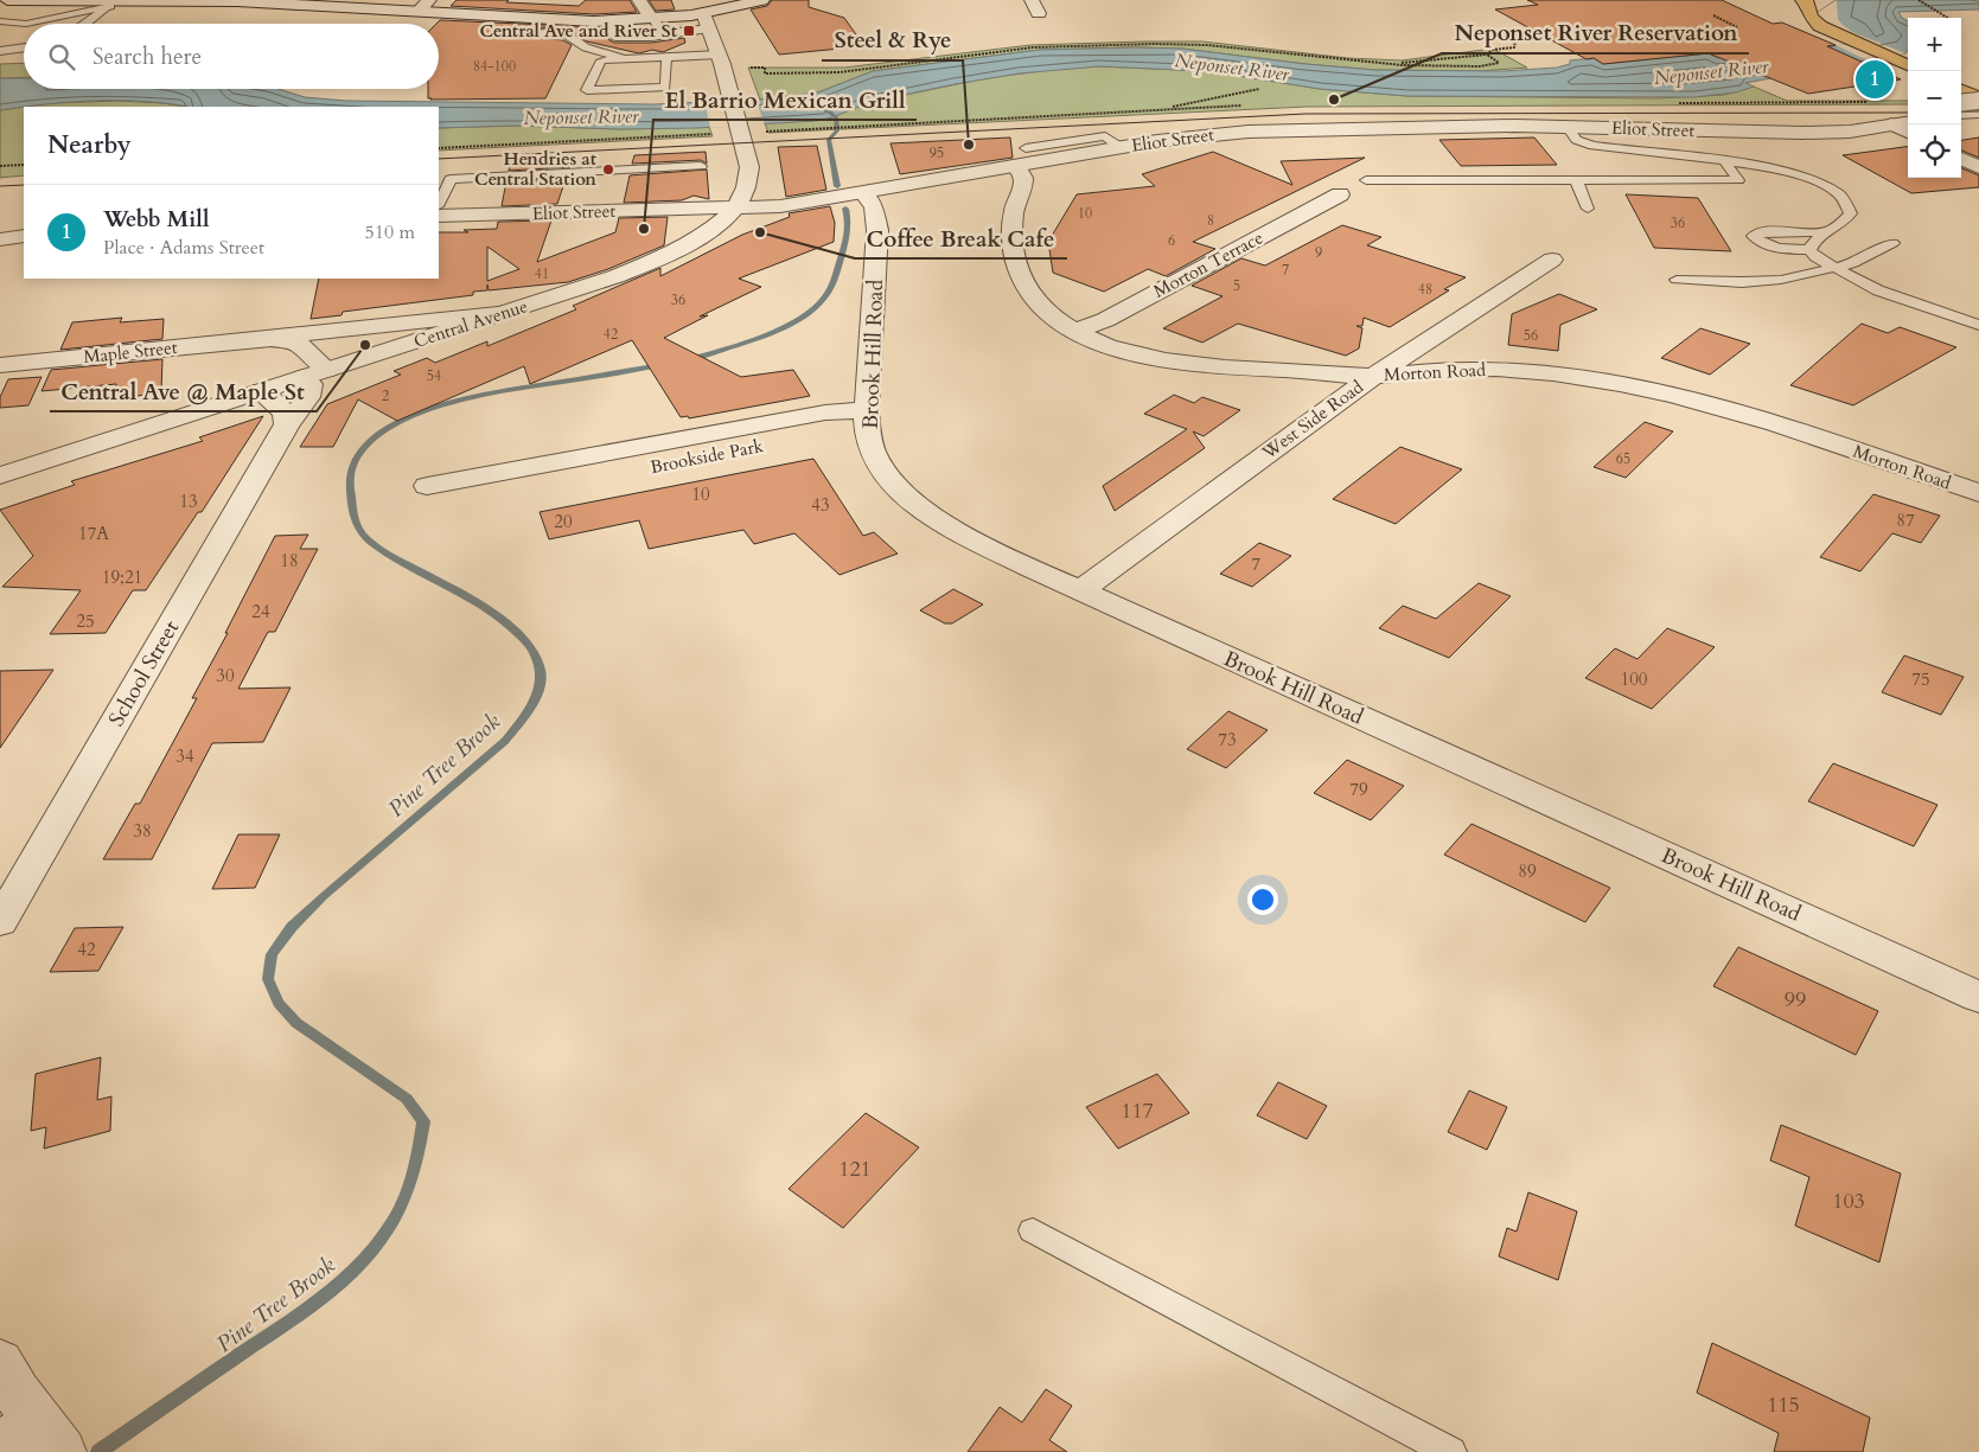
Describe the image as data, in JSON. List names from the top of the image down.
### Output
{
  "streets": {
    "street": [
      "Eliot Street",
      "Morton Terrace",
      "Central Avenue",
      "Maple Street",
      "Brook Hill Road",
      "Morton Road",
      "West Side Road",
      "Brookside Park",
      "School Street"
    ]
  },
  "crossings": [
    ["Eliot Street", "Central Avenue"],
    ["Eliot Street", "Brook Hill Road"],
    ["Eliot Street", "Morton Road"],
    ["Morton Terrace", "Morton Road"],
    ["Central Avenue", "Maple Street"],
    ["Central Avenue", "School Street"],
    ["Maple Street", "School Street"],
    ["Brook Hill Road", "West Side Road"],
    ["Brook Hill Road", "Brookside Park"],
    ["Morton Road", "West Side Road"]
  ],
  "water": ["Neponset River", "Pine Tree Brook"],
  "places": {
    "transit": ["Central Ave and River St"],
    "other": [
      "Neponset River Reservation",
      "Steel & Rye",
      "Hendries at Central Station",
      "El Barrio Mexican Grill",
      "Coffee Break Cafe",
      "Central Ave @ Maple St"
    ]
  },
  "house_numbers": [
    "84-100",
    "95",
    "10",
    "8",
    "36",
    "6",
    "9",
    "7",
    "41",
    "5",
    "48",
    "36",
    "42",
    "56",
    "54",
    "2",
    "65",
    "10",
    "13",
    "43",
    "87",
    "20",
    "17A",
    "18",
    "7",
    "19;21",
    "24",
    "25",
    "30",
    "100",
    "75",
    "73",
    "34",
    "79",
    "38",
    "89",
    "42",
    "99",
    "117",
    "121",
    "103",
    "115"
  ],
  "page": {
    "map_buttons": ["+", "−"],
    "search": "Search here",
    "pins": "1",
    "heading": "Nearby",
    "list": [
      {
        "mark": "1",
        "name": "Webb Mill",
        "note": "Place · Adams Street",
        "value": "510 m"
      }
    ]
  }
}
